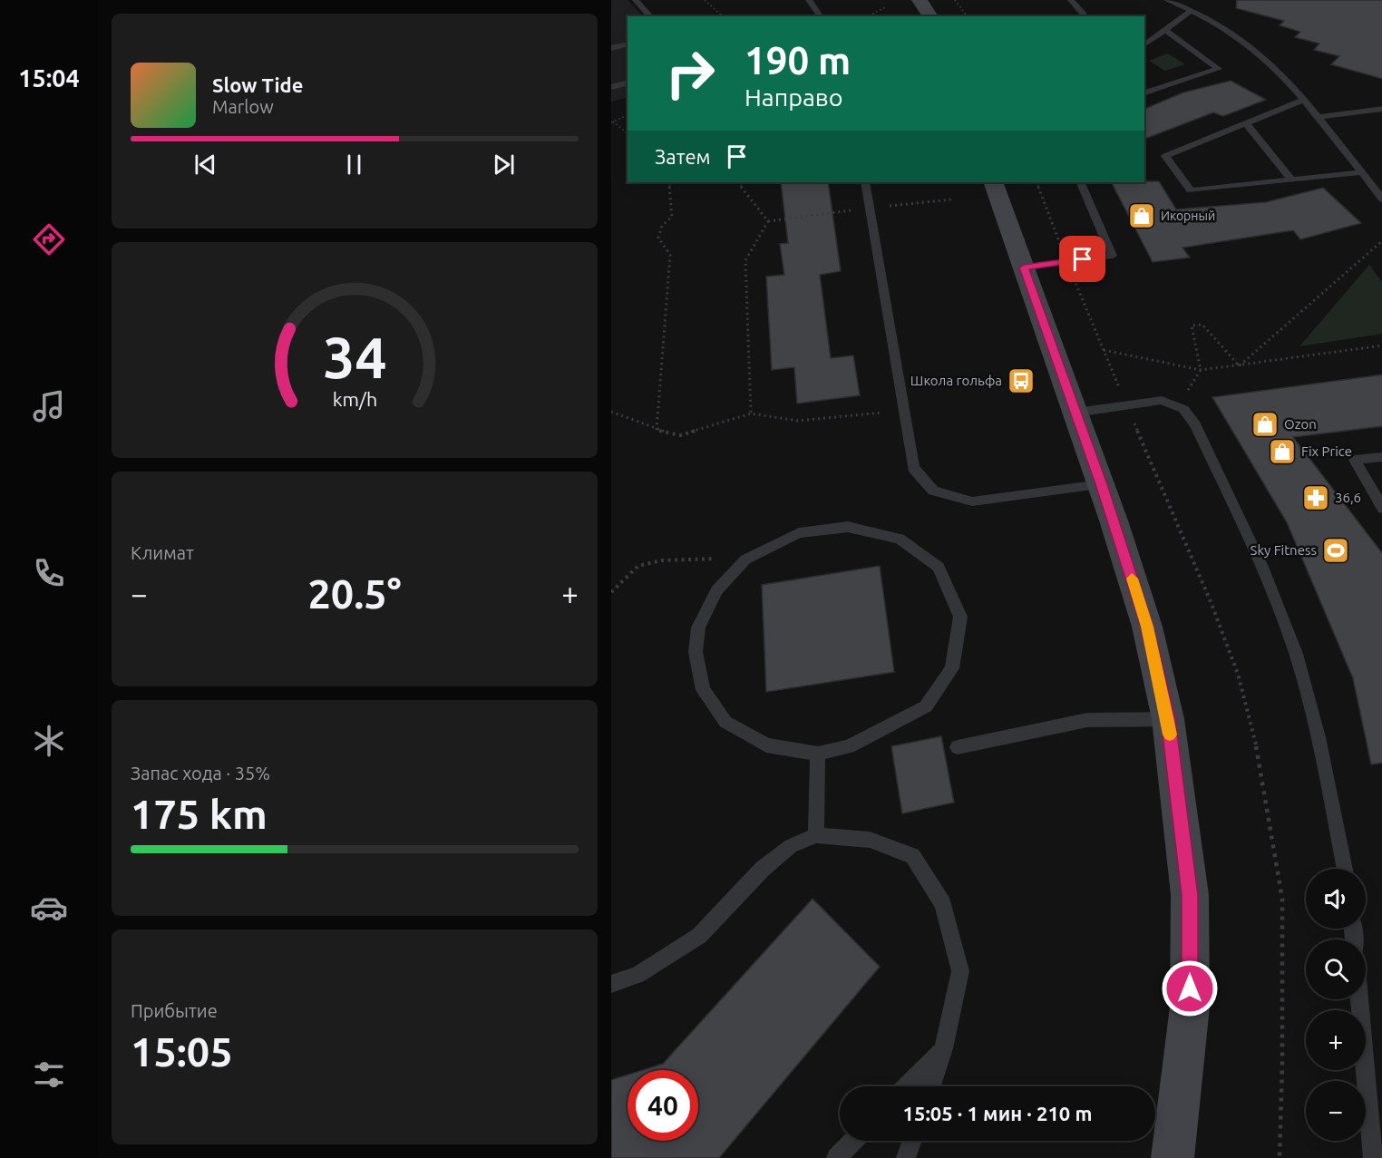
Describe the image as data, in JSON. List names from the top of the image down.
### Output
{
  "places": {
    "shop": ["Икорный", "Ozon", "Fix Price"],
    "bus stop": ["Школа гольфа"],
    "pharmacy": ["36,6"],
    "sports": ["Sky Fitness"]
  },
  "page": {
    "tabs": "15:04",
    "turn": ["190 m", "Направо"],
    "song": ["Slow Tide", "Marlow"],
    "then": "Затем",
    "tile": [
      "Климат",
      ["Запас хода · 35%", "175 km"],
      ["Прибытие", "15:05"]
    ],
    "heat": ["−", "20.5°", "+"],
    "map_buttons": ["+", "−"],
    "limit": "40",
    "trip": "15:05 · 1 мин · 210 m",
    "gauge": ["34", "km/h"]
  }
}
